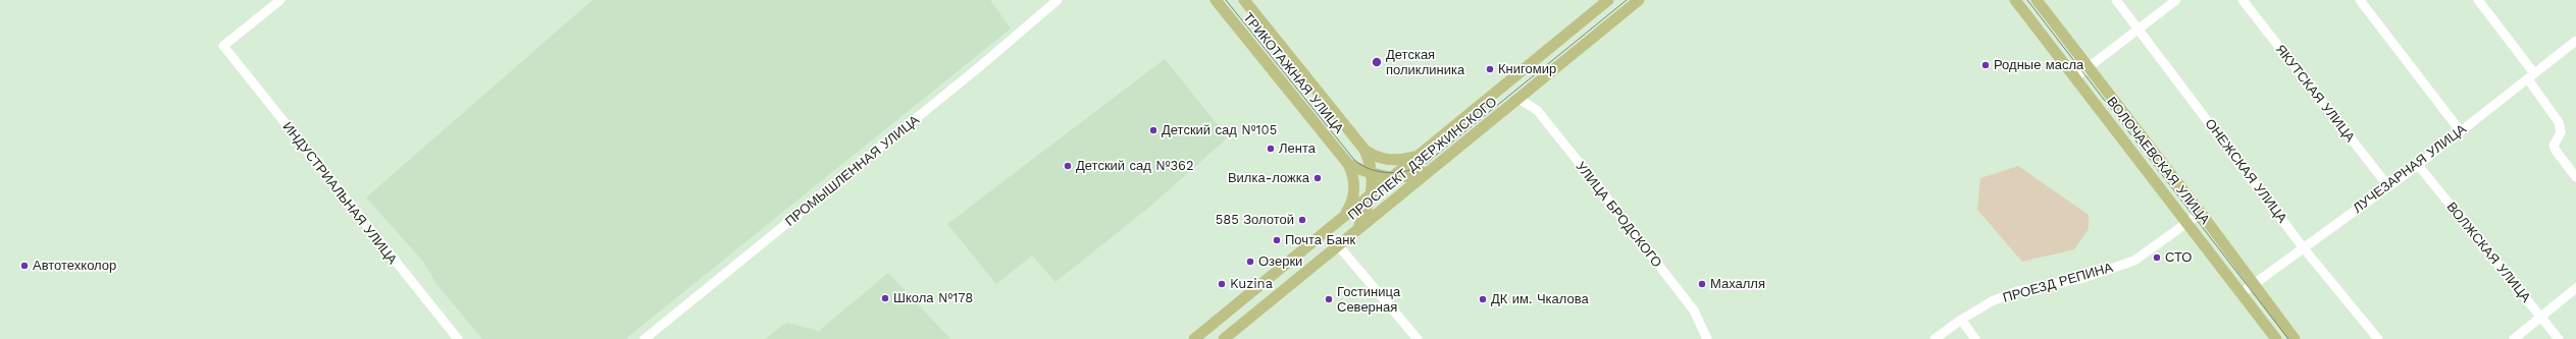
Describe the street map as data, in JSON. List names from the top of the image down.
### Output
{
  "streets": {
    "main road": ["ТРИКОТАЖНАЯ УЛИЦА", "ПРОСПЕКТ ДЗЕРЖИНСКОГО", "ВОЛОЧАЕВСКАЯ УЛИЦА"],
    "street": [
      "ЯКУТСКАЯ УЛИЦА",
      "ЛУЧЕЗАРНАЯ УЛИЦА",
      "ПРОМЫШЛЕННАЯ УЛИЦА",
      "ОНЕЖСКАЯ УЛИЦА",
      "ИНДУСТРИАЛЬНАЯ УЛИЦА",
      "УЛИЦА БРОДСКОГО",
      "ВОЛЖСКАЯ УЛИЦА",
      "ПРОЕЗД РЕПИНА"
    ]
  },
  "crossings": [
    ["ЯКУТСКАЯ УЛИЦА", "ЛУЧЕЗАРНАЯ УЛИЦА"],
    ["ПРОСПЕКТ ДЗЕРЖИНСКОГО", "УЛИЦА БРОДСКОГО"],
    ["ВОЛОЧАЕВСКАЯ УЛИЦА", "ЛУЧЕЗАРНАЯ УЛИЦА"],
    ["ВОЛОЧАЕВСКАЯ УЛИЦА", "ПРОЕЗД РЕПИНА"],
    ["ЛУЧЕЗАРНАЯ УЛИЦА", "ОНЕЖСКАЯ УЛИЦА"],
    ["ЛУЧЕЗАРНАЯ УЛИЦА", "ВОЛЖСКАЯ УЛИЦА"]
  ],
  "places": [
    "Детская поликлиника",
    "Родные масла",
    "Книгомир",
    "Детский сад №105",
    "Лента",
    "Детский сад №362",
    "Вилка-ложка",
    "585 Золотой",
    "Почта Банк",
    "СТО",
    "Озерки",
    "Автотехколор",
    "Kuzina",
    "Махалля",
    "Школа №178",
    "Гостиница Северная",
    "ДК им. Чкалова"
  ]
}
